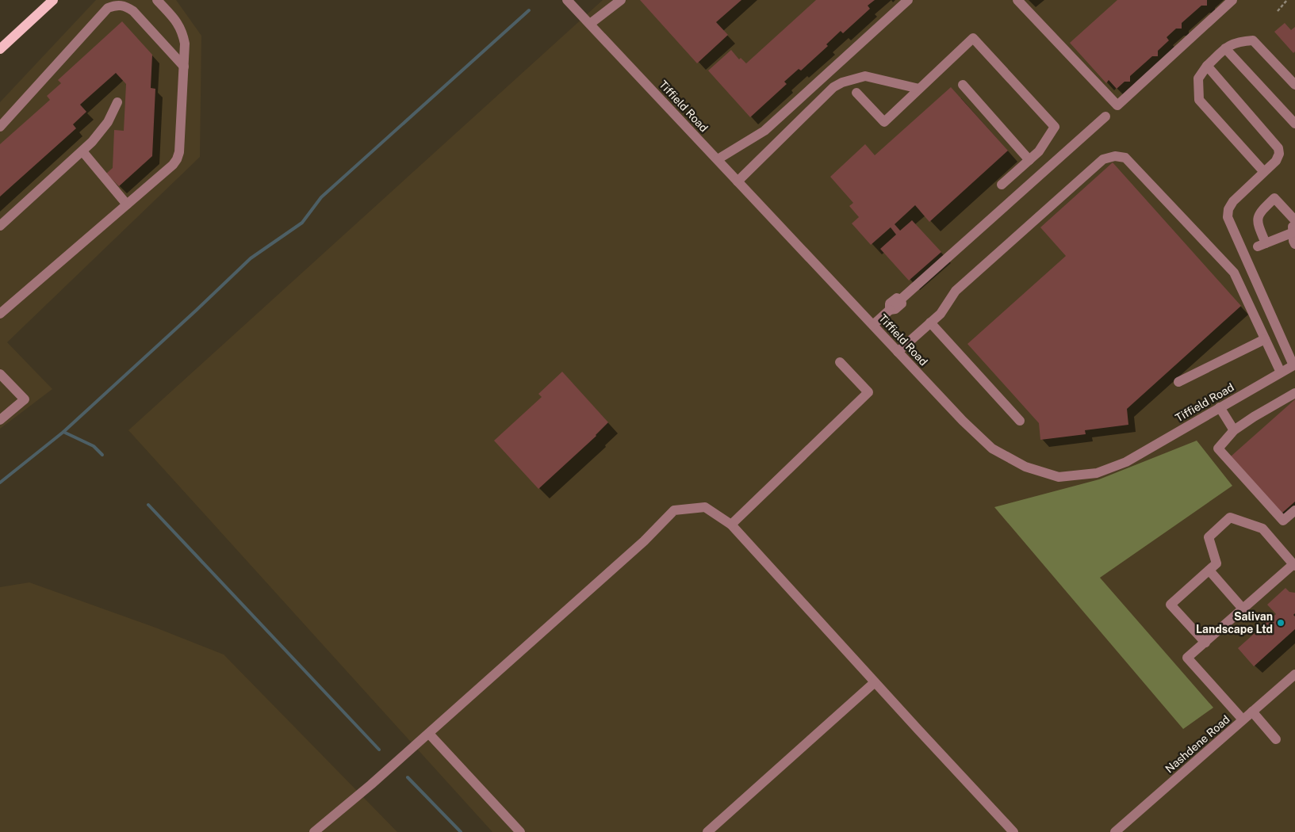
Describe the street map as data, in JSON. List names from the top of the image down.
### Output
{
  "streets": {
    "street": ["Tiffield Road", "Nashdene Road"]
  },
  "places": ["Salivan Landscape Ltd"]
}
